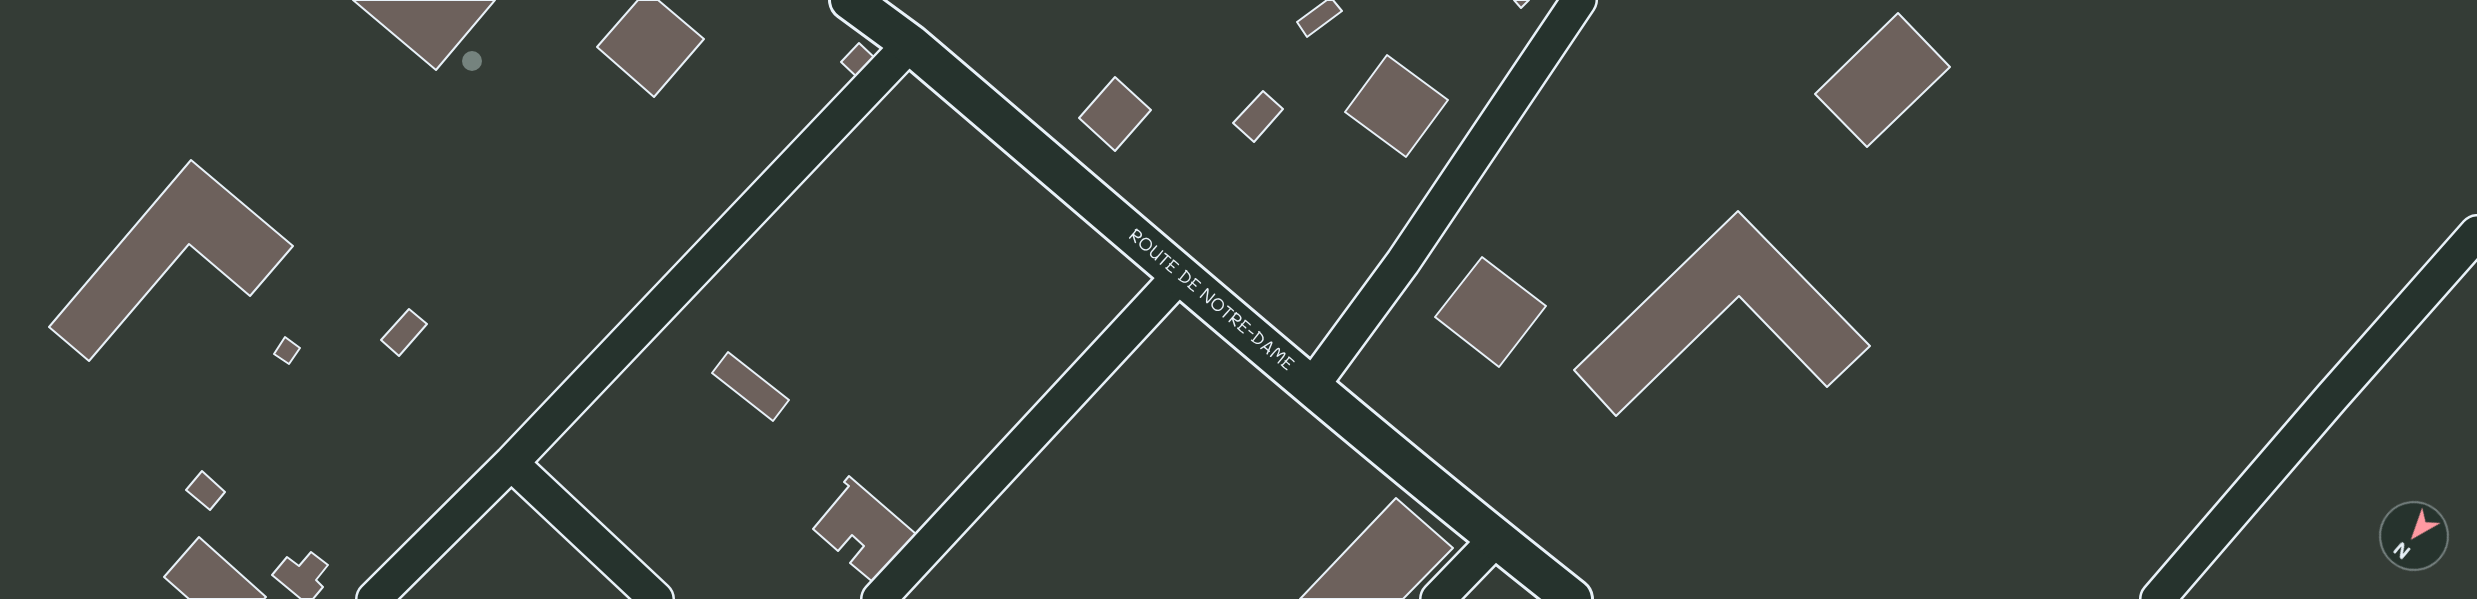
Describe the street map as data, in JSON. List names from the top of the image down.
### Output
{
  "streets": {
    "street": ["ROUTE DE NOTRE-DAME"]
  },
  "north": "bottom left"
}
